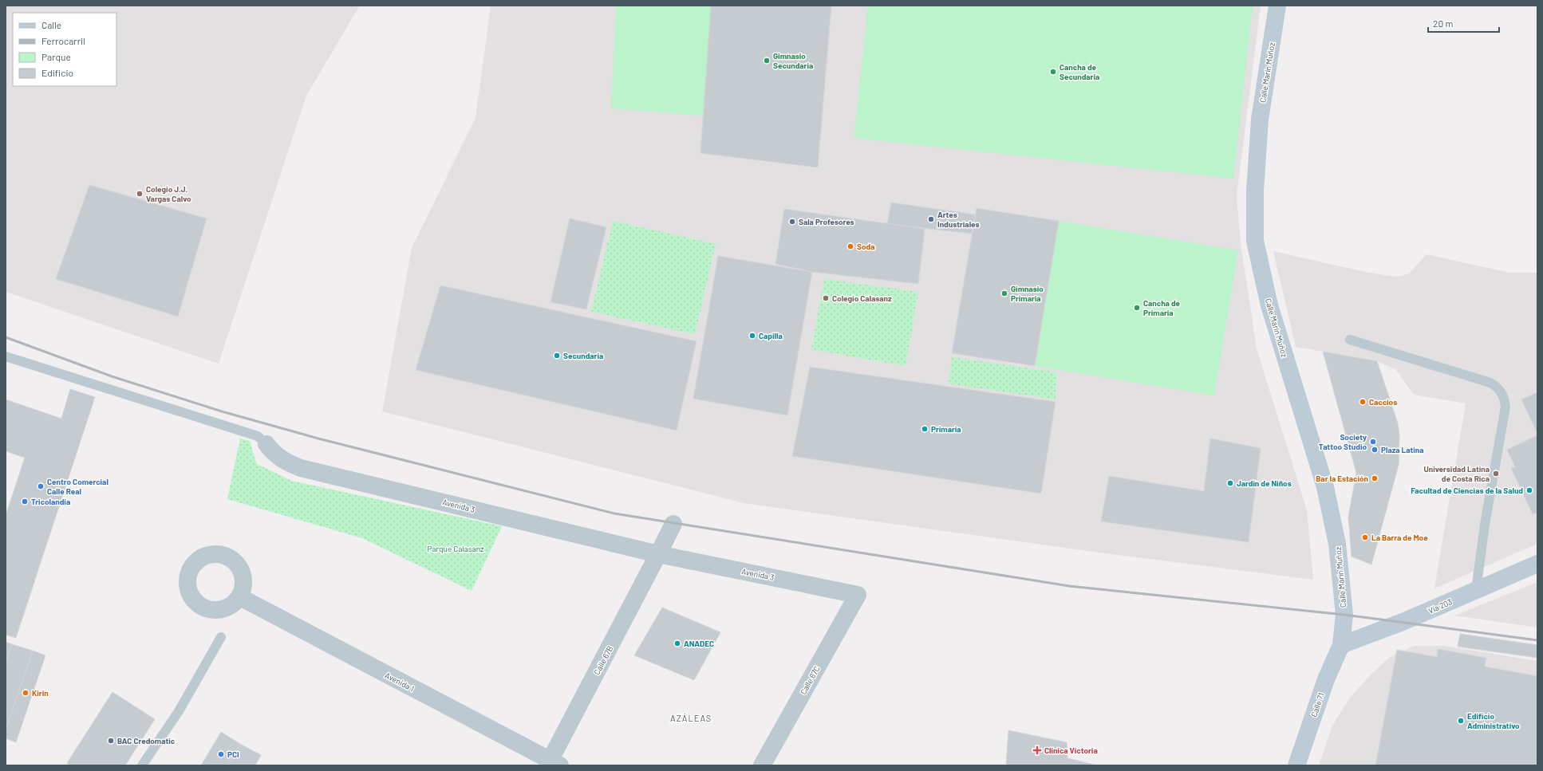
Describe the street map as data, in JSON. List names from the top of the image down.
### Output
{
  "streets": {
    "street": [
      "Calle Marín Muñoz",
      "Avenida 3",
      "Vía 203",
      "Calle 67B",
      "Calle 67C",
      "Avenida 1",
      "Calle 71"
    ]
  },
  "crossings": [
    ["Calle Marín Muñoz", "Vía 203"],
    ["Calle Marín Muñoz", "Calle 71"],
    ["Avenida 3", "Calle 67B"],
    ["Avenida 3", "Calle 67C"],
    ["Vía 203", "Calle 71"],
    ["Calle 67B", "Avenida 1"]
  ],
  "districts": ["AZÁLEAS"],
  "parks": ["Parque Calasanz"],
  "places": {
    "other": [
      "Gimnasio Secundaria",
      "Cancha de Secundaria",
      "Colegio J.J. Vargas Calvo",
      "Artes Industriales",
      "Sala Profesores",
      "Soda",
      "Gimnasio Primaria",
      "Colegio Calasanz",
      "Cancha de Primaria",
      "Capilla",
      "Secundaria",
      "Caccios",
      "Primaria",
      "Society Tattoo Studio",
      "Plaza Latina",
      "Universidad Latina de Costa Rica",
      "Bar la Estación",
      "Jardín de Niños",
      "Centro Comercial Calle Real",
      "Facultad de Ciencias de la Salud",
      "Tricolandia",
      "La Barra de Moe",
      "ANADEC",
      "Kirin",
      "Edificio Administrativo",
      "BAC Credomatic",
      "PCI"
    ],
    "health": ["Clínica Victoria"]
  },
  "legend": [
    "Calle",
    "Ferrocarril",
    "Parque",
    "Edificio"
  ],
  "scale_bar": "20 m"
}
